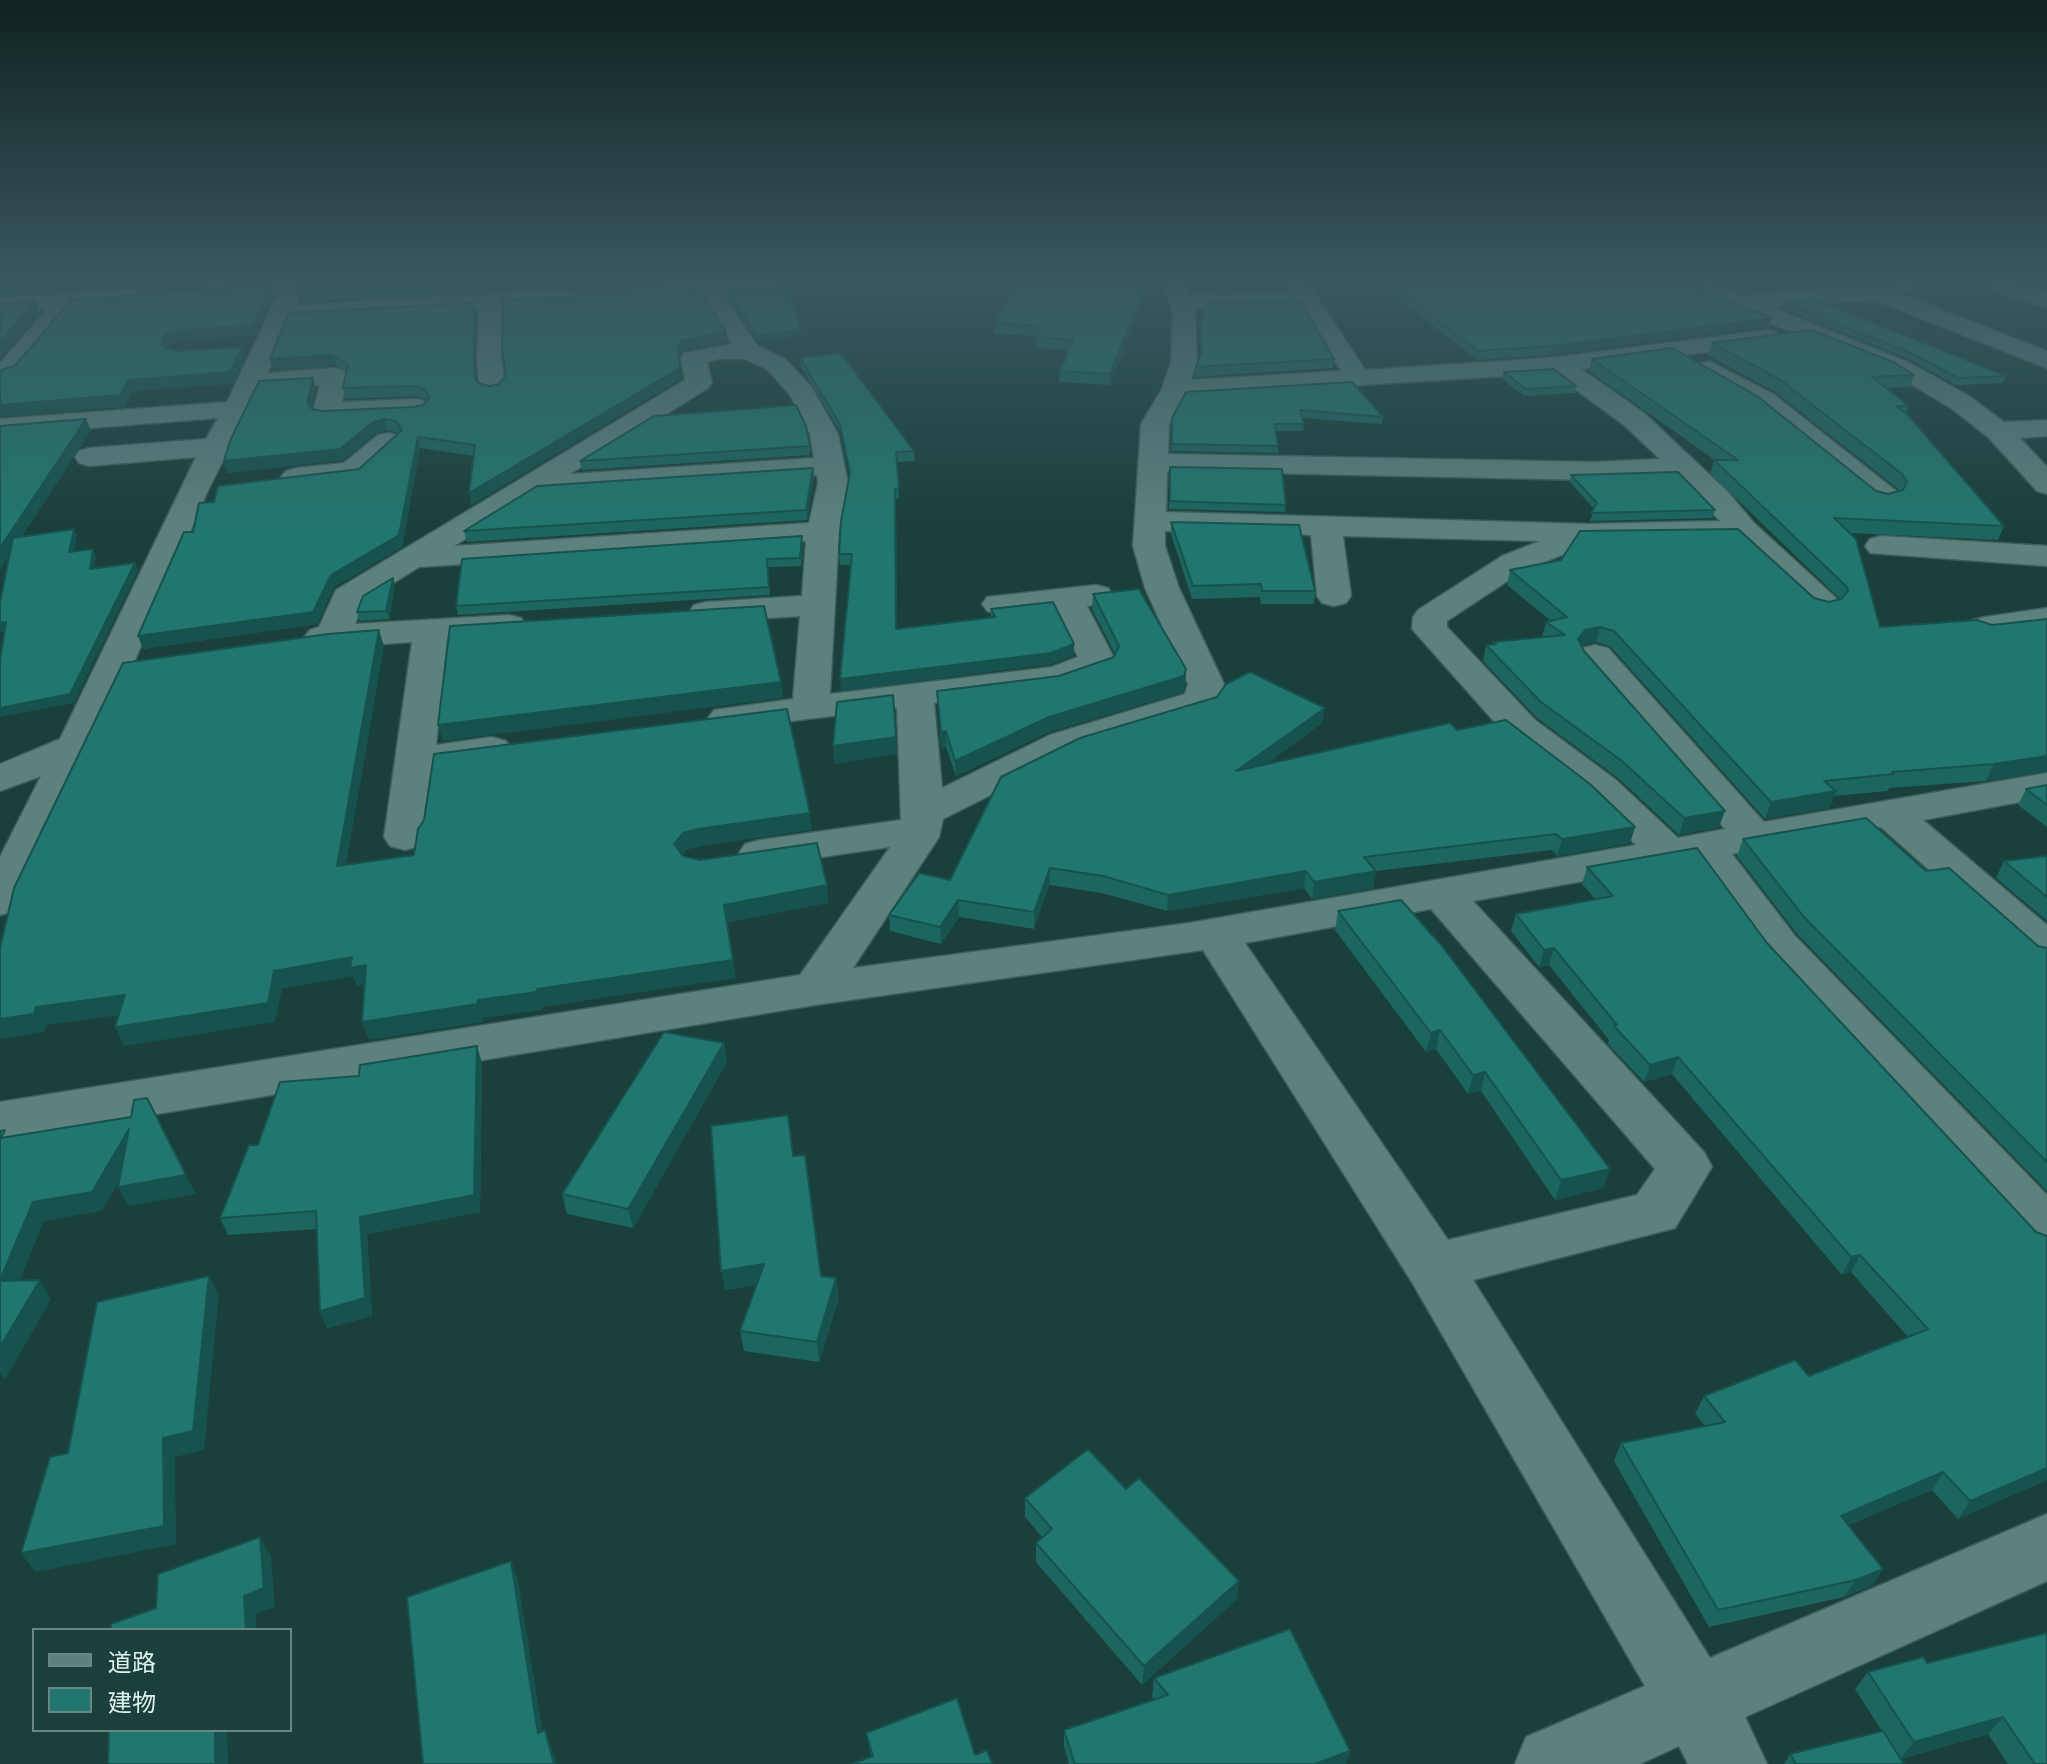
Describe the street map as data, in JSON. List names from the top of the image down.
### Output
{
  "legend": ["道路", "建物"]
}
